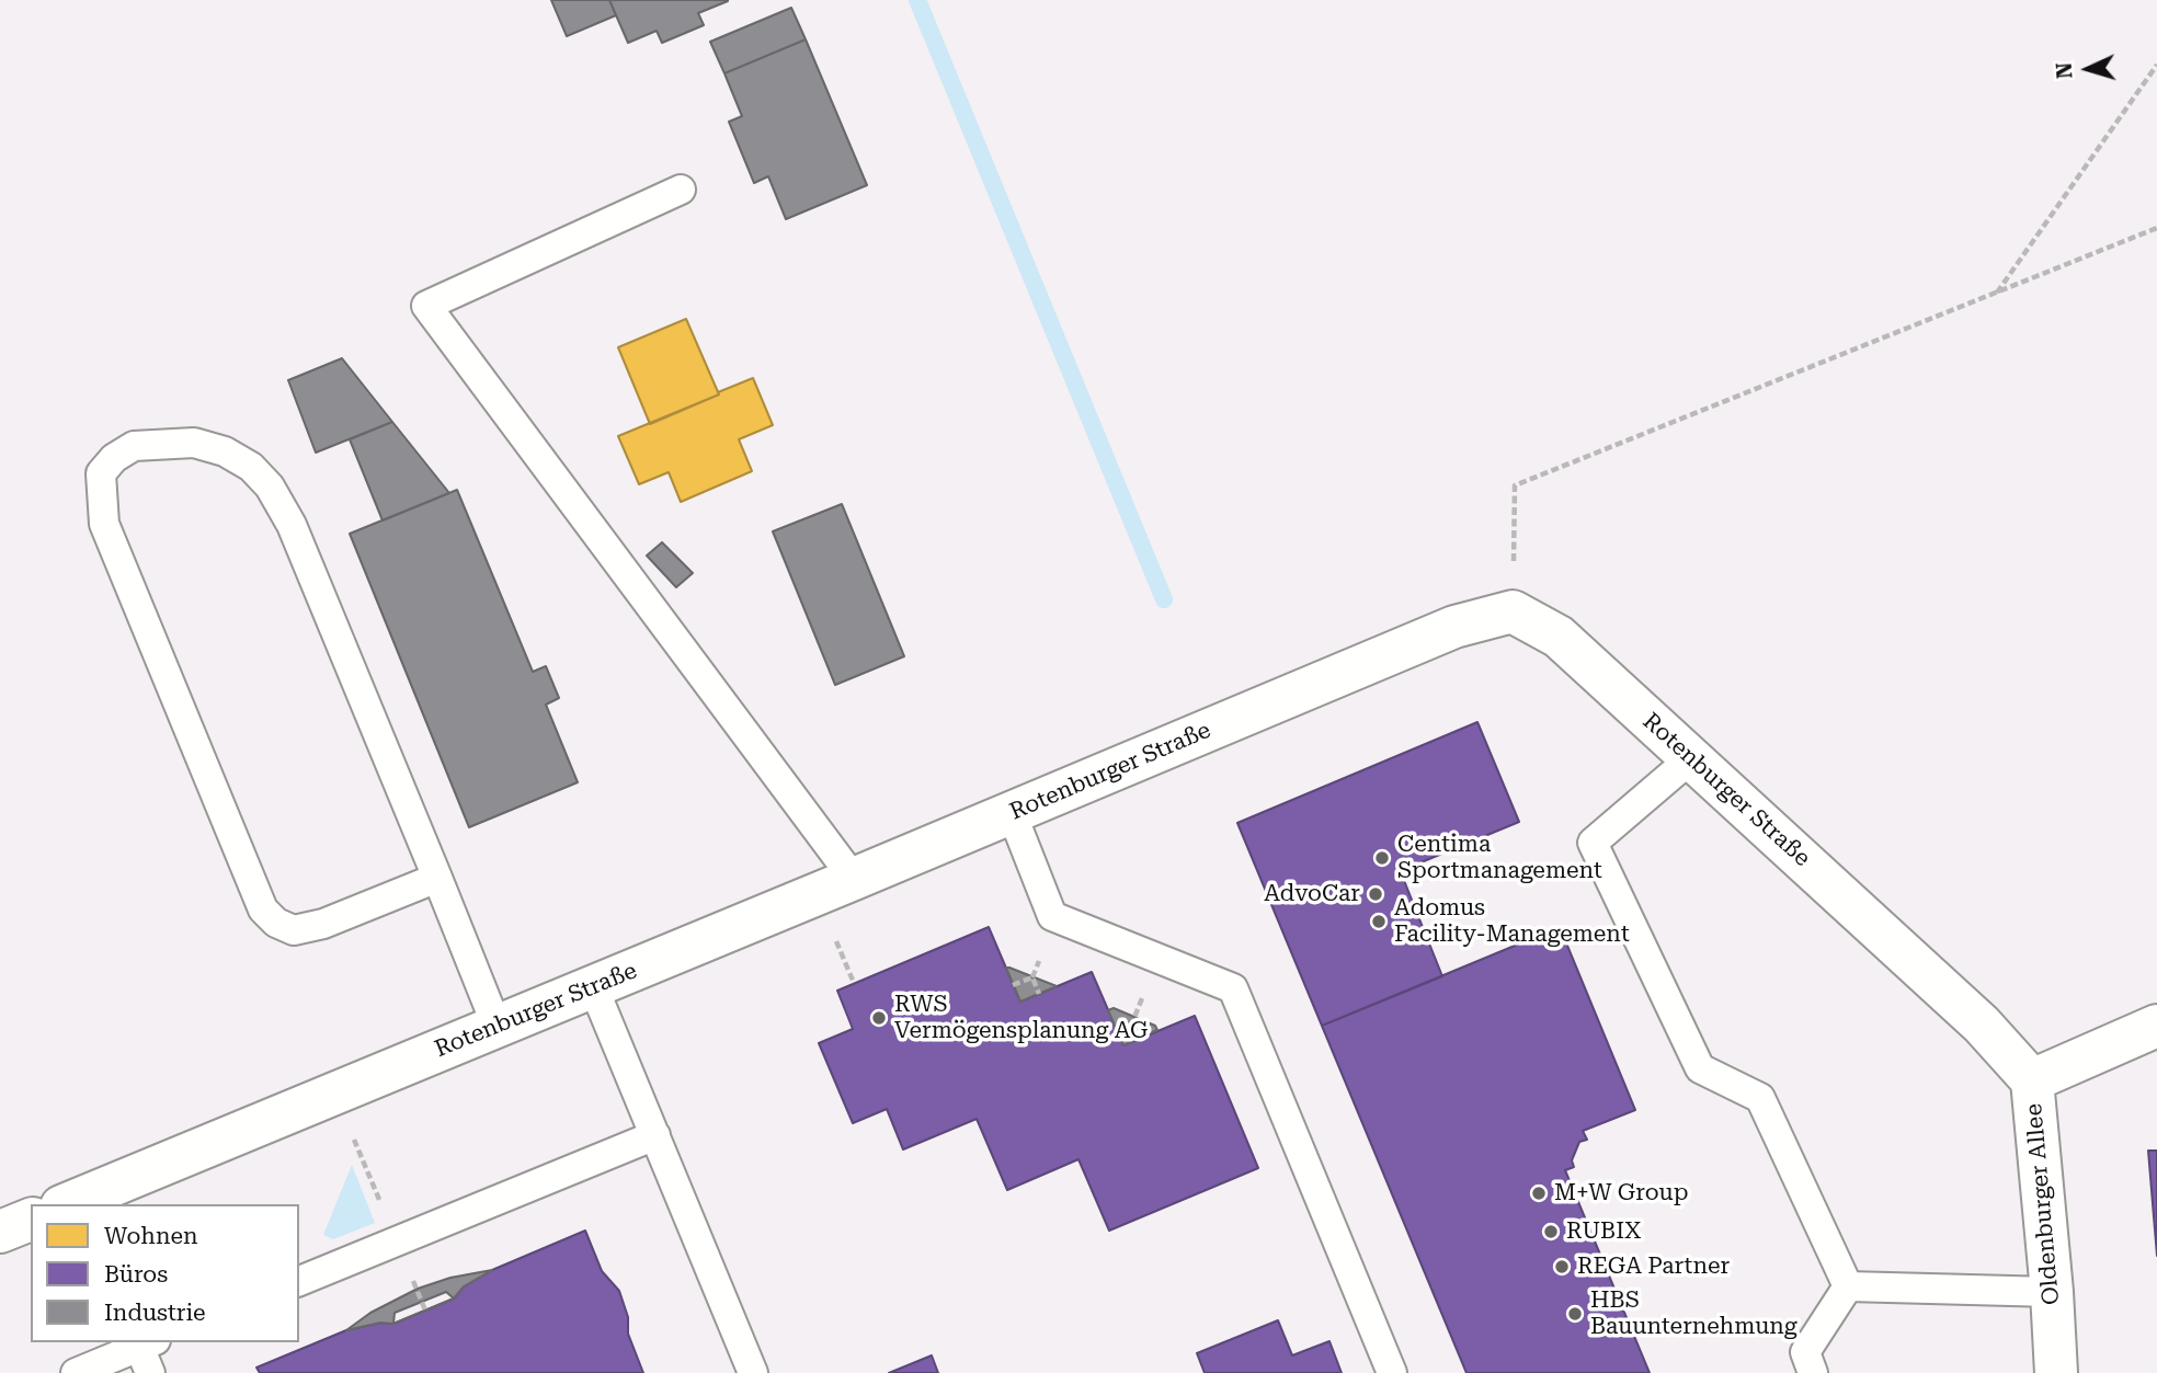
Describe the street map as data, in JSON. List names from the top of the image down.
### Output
{
  "streets": {
    "street": ["Rotenburger Straße", "Oldenburger Allee"]
  },
  "crossings": [
    ["Rotenburger Straße", "Oldenburger Allee"]
  ],
  "places": [
    "Centima Sportmanagement",
    "AdvoCar",
    "Adomus Facility-Management",
    "RWS Vermögensplanung AG",
    "M+W Group",
    "RUBIX",
    "REGA Partner",
    "HBS Bauunternehmung"
  ],
  "legend": ["Wohnen", "Büros", "Industrie"],
  "north": "left"
}
